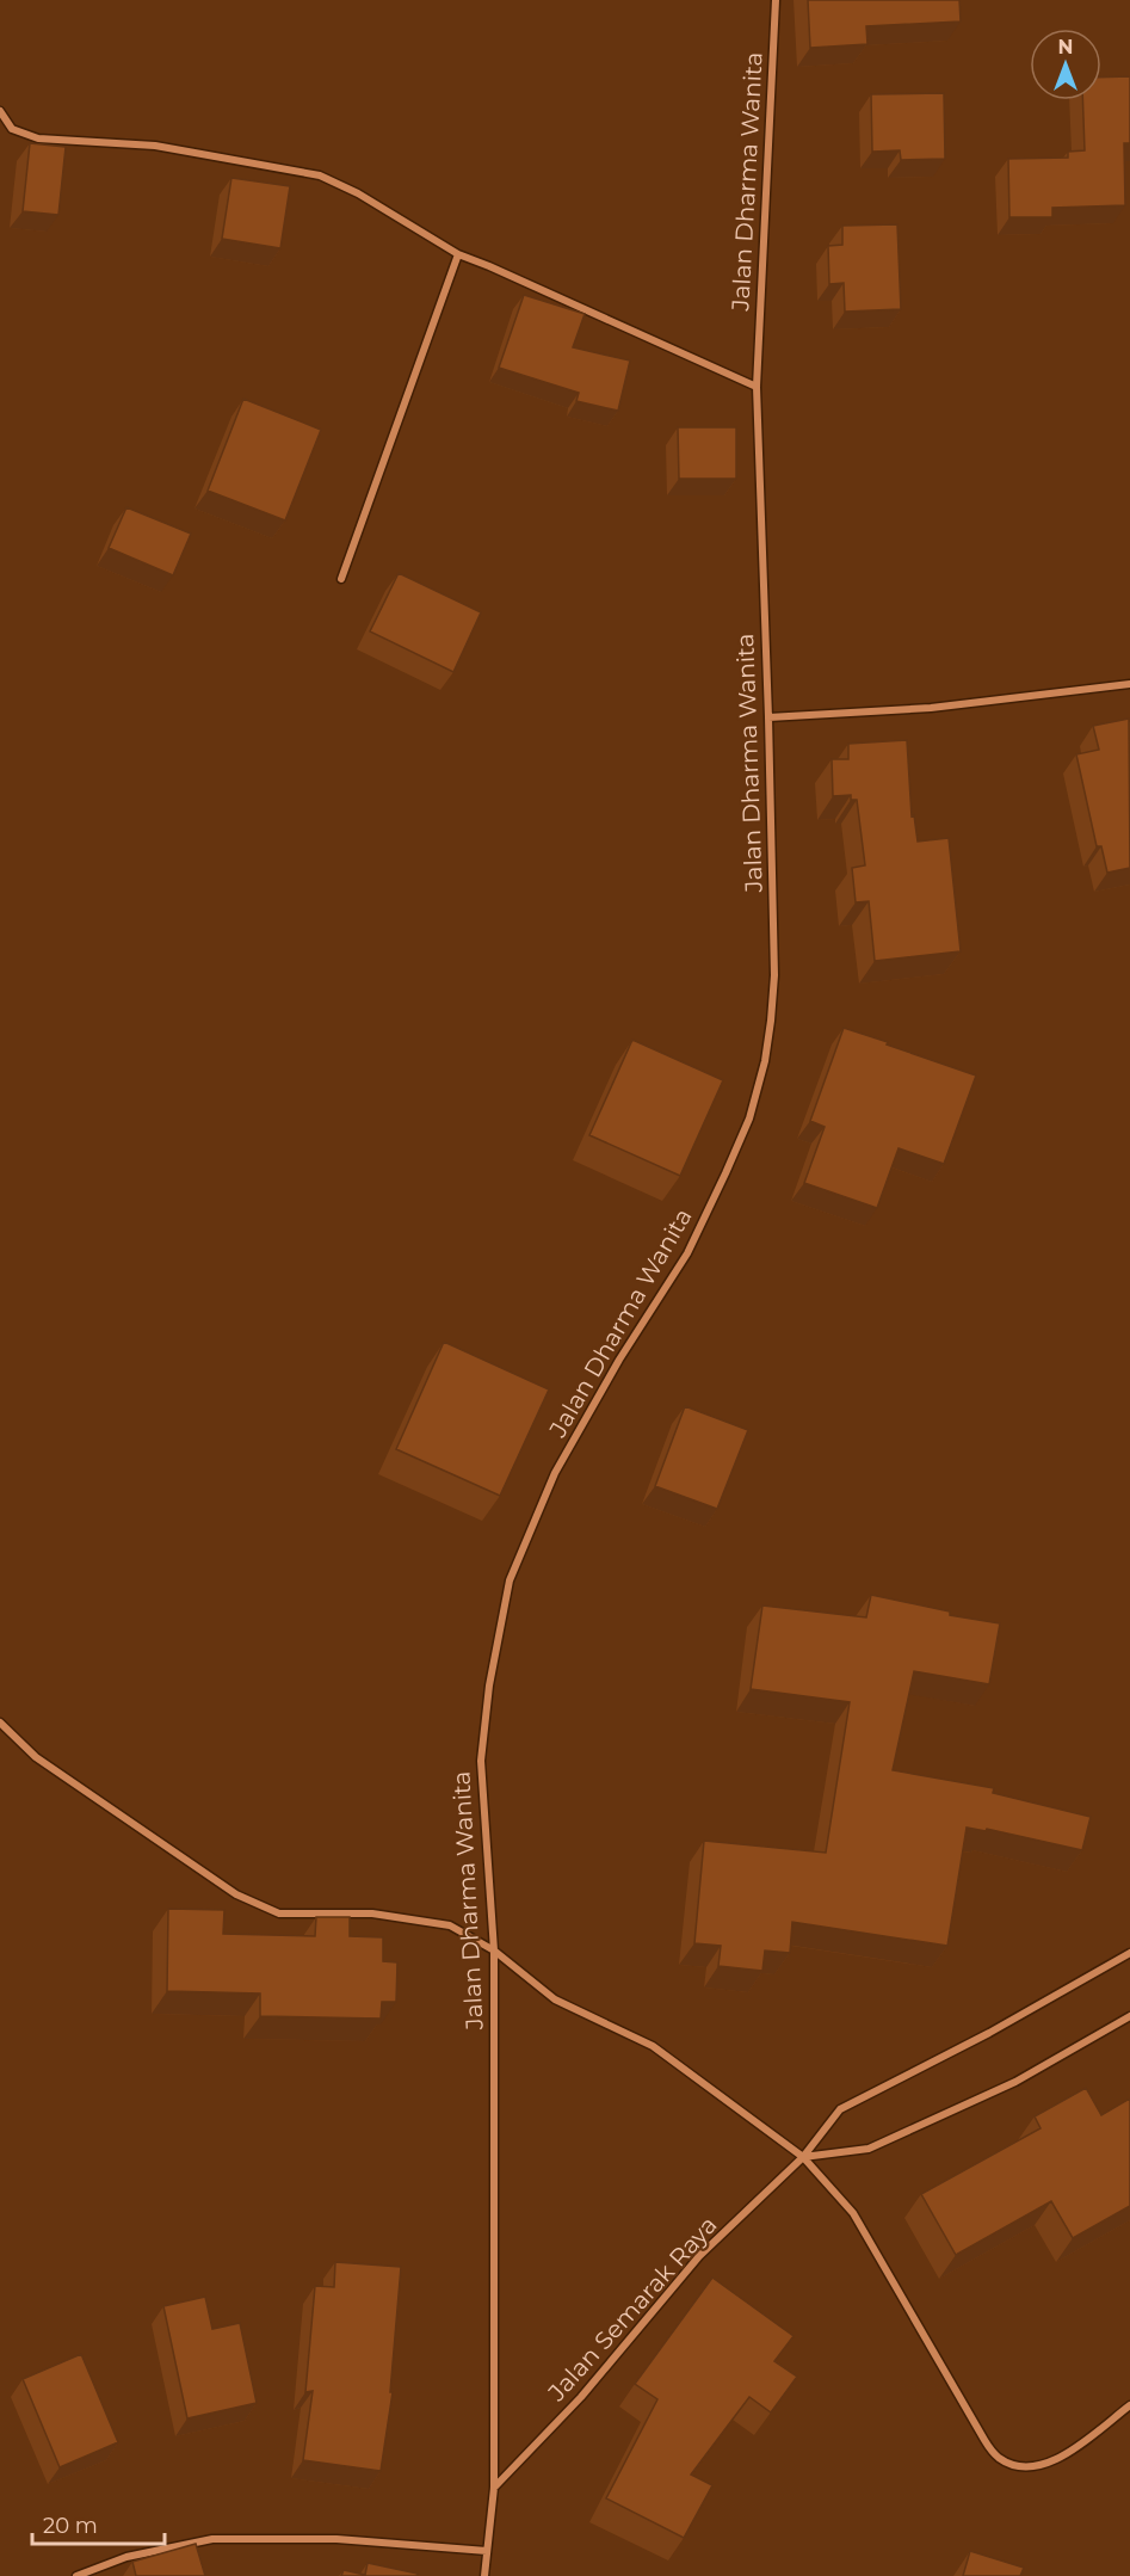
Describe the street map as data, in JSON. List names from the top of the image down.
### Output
{
  "streets": {
    "street": ["Jalan Dharma Wanita", "Jalan Semarak Raya"]
  },
  "crossings": [
    ["Jalan Dharma Wanita", "Jalan Semarak Raya"]
  ],
  "scale_bar": "20 m",
  "north": "top"
}
